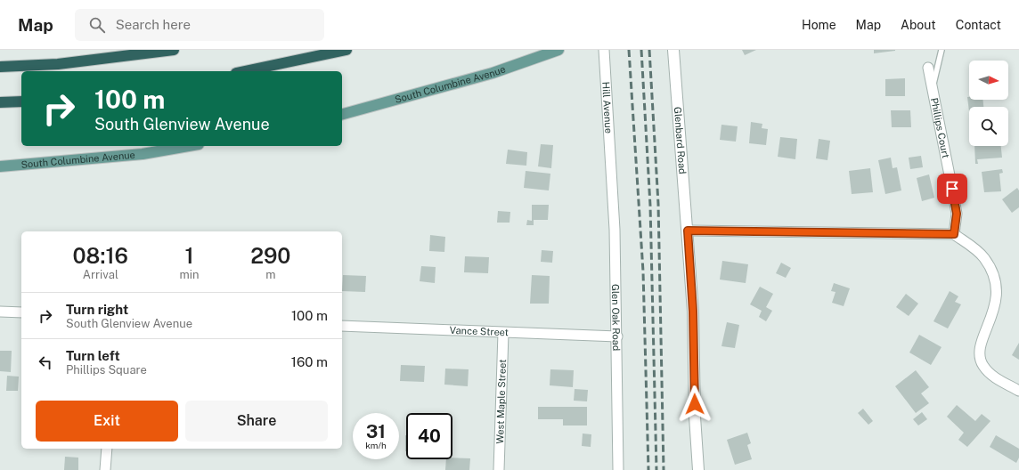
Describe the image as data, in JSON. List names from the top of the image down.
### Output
{
  "streets": {
    "main road": ["South Columbine Avenue"],
    "street": [
      "Hill Avenue",
      "Phillips Court",
      "Glenbard Road",
      "Glen Oak Road",
      "Vance Street",
      "West Maple Street"
    ]
  },
  "crossings": [
    ["Hill Avenue", "Glen Oak Road"],
    ["Glen Oak Road", "Vance Street"],
    ["Vance Street", "West Maple Street"]
  ],
  "north": "right",
  "page": {
    "header": "Map",
    "search": "Search here",
    "nav": [
      "Home",
      "Map",
      "About",
      "Contact"
    ],
    "turn": ["100 m", "South Glenview Avenue"],
    "eta": [
      "08:16",
      "Arrival",
      "1",
      "min",
      "290",
      "m"
    ],
    "list": [
      {
        "name": "Turn right",
        "note": "South Glenview Avenue",
        "value": "100 m"
      },
      {
        "name": "Turn left",
        "note": "Phillips Square",
        "value": "160 m"
      }
    ],
    "buttons": ["Exit", "Share"],
    "speed": "31 km/h",
    "limit": "40"
  }
}
